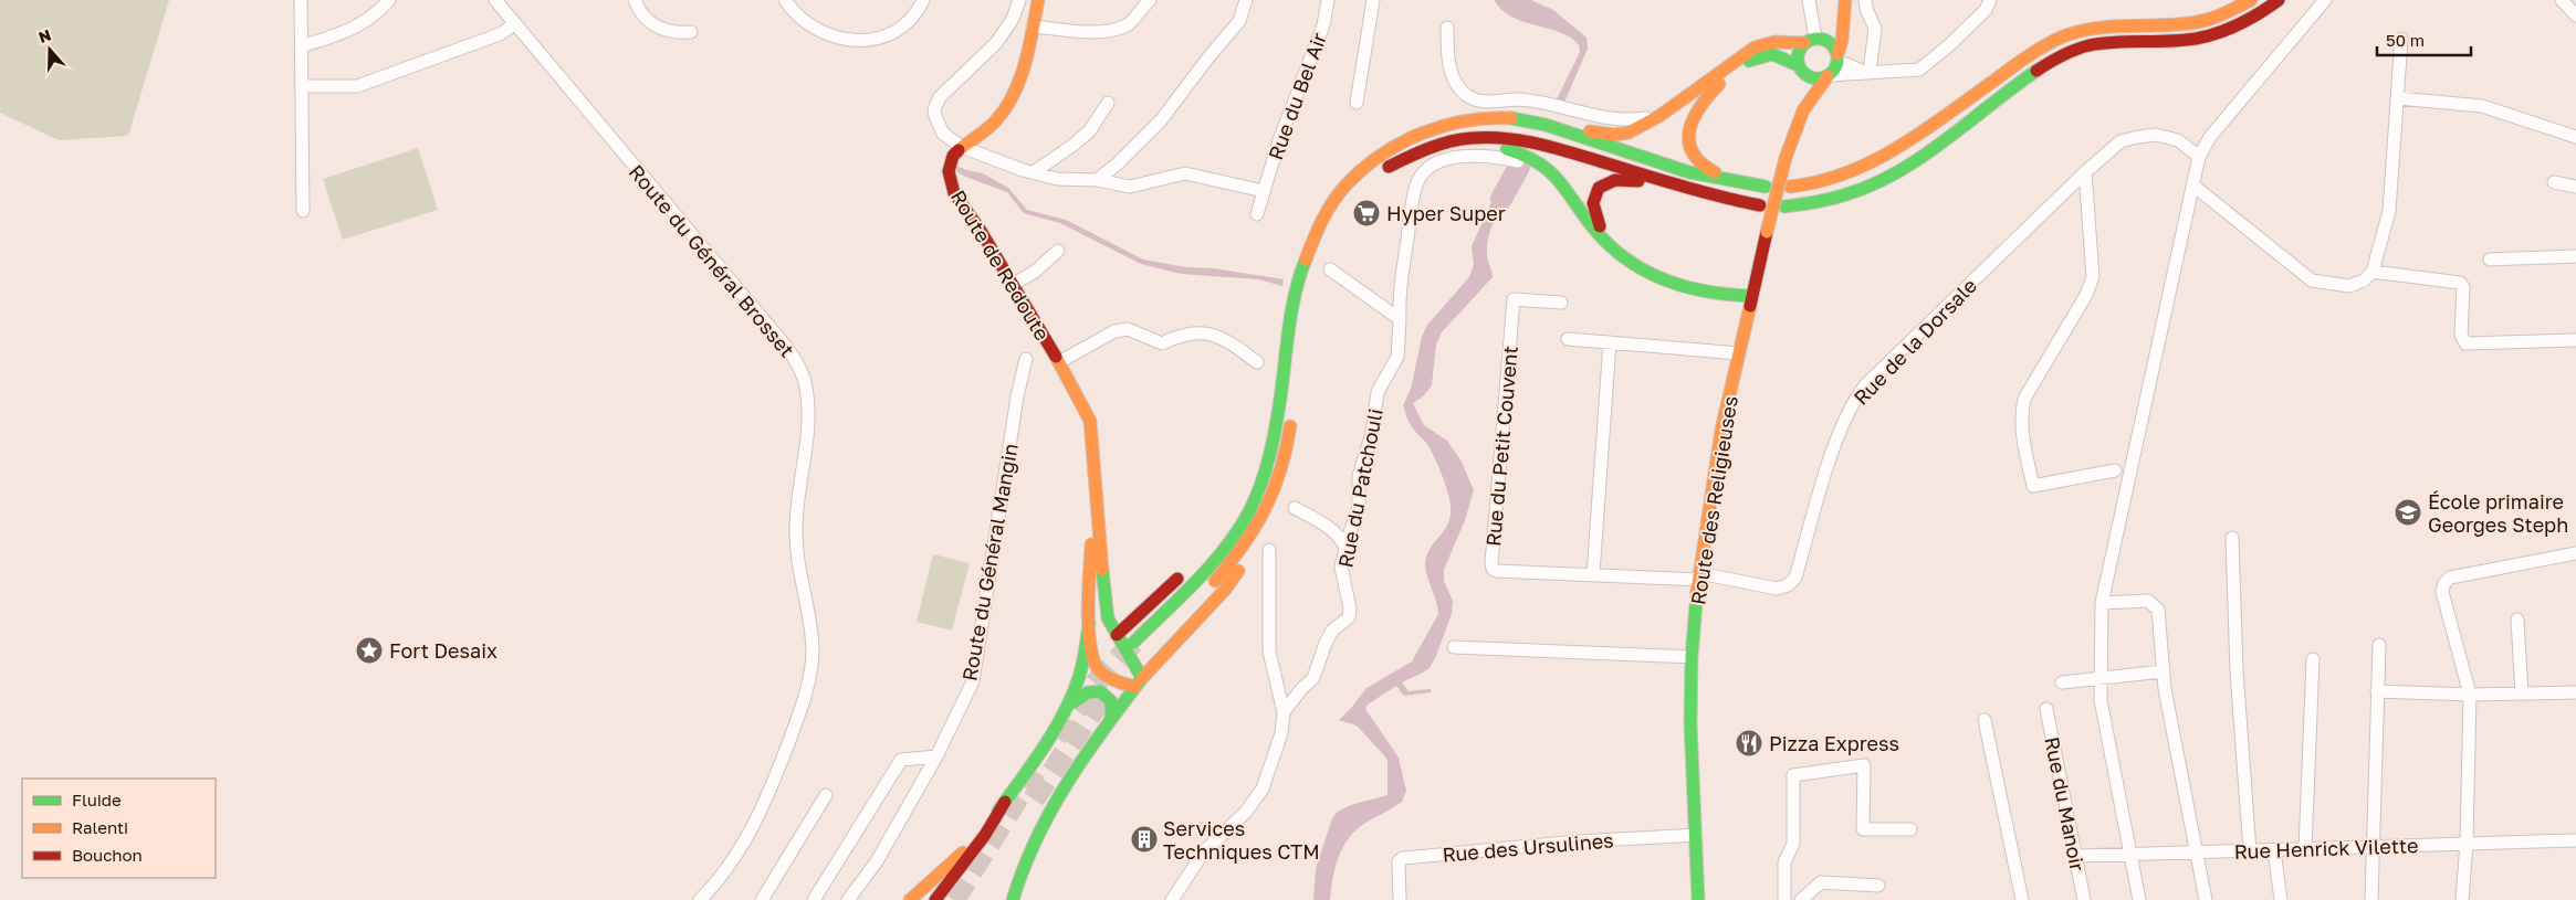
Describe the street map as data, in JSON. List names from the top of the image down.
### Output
{
  "streets": {
    "main road": ["Route de Redoute", "Route des Religieuses"],
    "street": [
      "Rue du Bel Air",
      "Route du Général Brosset",
      "Rue de la Dorsale",
      "Rue du Petit Couvent",
      "Rue du Patchouli",
      "Route du Général Mangin",
      "Rue du Manoir",
      "Rue des Ursulines",
      "Rue Henrick Vilette"
    ]
  },
  "crossings": [
    ["Rue de la Dorsale", "Rue du Petit Couvent"],
    ["Rue de la Dorsale", "Route des Religieuses"],
    ["Rue du Petit Couvent", "Route des Religieuses"],
    ["Route des Religieuses", "Rue des Ursulines"],
    ["Rue du Manoir", "Rue Henrick Vilette"]
  ],
  "places": {
    "supermarket": ["Hyper Super"],
    "school or university": ["École primaire Georges Steph"],
    "place": ["Fort Desaix"],
    "restaurant": ["Pizza Express"],
    "building": ["Services Techniques CTM"]
  },
  "legend": ["Fluide", "Ralenti", "Bouchon"],
  "scale_bar": "50 m",
  "north": "top"
}
